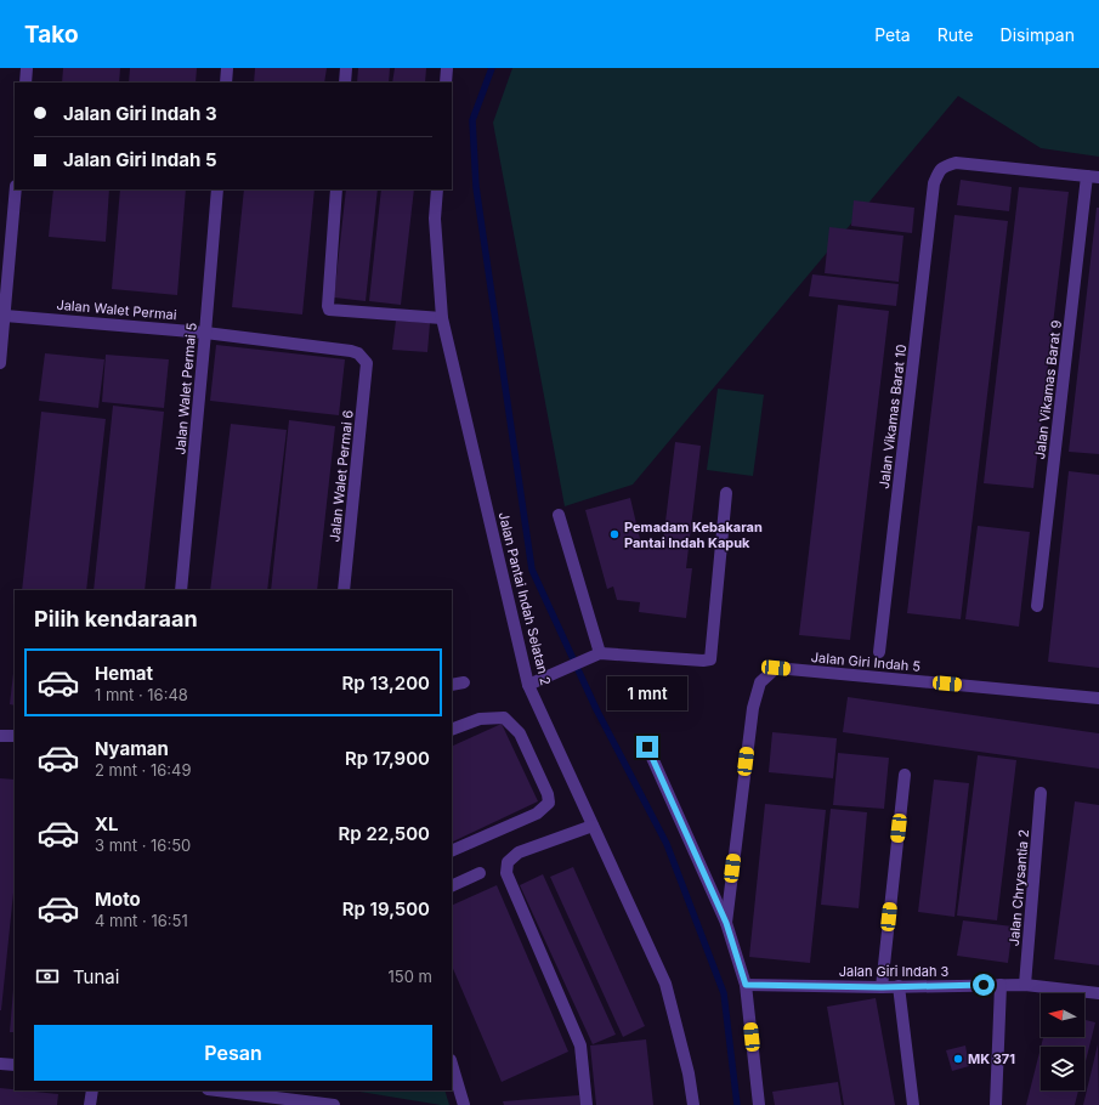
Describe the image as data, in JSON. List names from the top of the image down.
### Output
{
  "streets": {
    "street": [
      "Jalan Walet Permai",
      "Jalan Walet Permai 5",
      "Jalan Vikamas Barat 9",
      "Jalan Vikamas Barat 10",
      "Jalan Walet Permai 6",
      "Jalan Pantai Indah Selatan 2",
      "Jalan Giri Indah 5",
      "Jalan Chrysantia 2",
      "Jalan Giri Indah 3"
    ]
  },
  "crossings": [
    ["Jalan Walet Permai", "Jalan Walet Permai 5"],
    ["Jalan Walet Permai", "Jalan Walet Permai 6"],
    ["Jalan Vikamas Barat 9", "Jalan Vikamas Barat 10"],
    ["Jalan Giri Indah 5", "Jalan Giri Indah 3"],
    ["Jalan Chrysantia 2", "Jalan Giri Indah 3"]
  ],
  "places": ["Pemadam Kebakaran Pantai Indah Kapuk", "MK 371"],
  "north": "left",
  "page": {
    "header": "Tako",
    "nav": ["Peta", "Rute", "Disimpan"],
    "banner": ["Jalan Giri Indah 3", "Jalan Giri Indah 5"],
    "heading": "Pilih kendaraan",
    "list": [
      {
        "name": "Hemat",
        "note": "1 mnt · 16:48",
        "value": "Rp 13,200"
      },
      {
        "name": "Nyaman",
        "note": "2 mnt · 16:49",
        "value": "Rp 17,900"
      },
      {
        "name": "XL",
        "note": "3 mnt · 16:50",
        "value": "Rp 22,500"
      },
      {
        "name": "Moto",
        "note": "4 mnt · 16:51",
        "value": "Rp 19,500"
      }
    ],
    "bubble": "1 mnt",
    "pay": ["Tunai", "150 m"],
    "buttons": "Pesan"
  }
}
